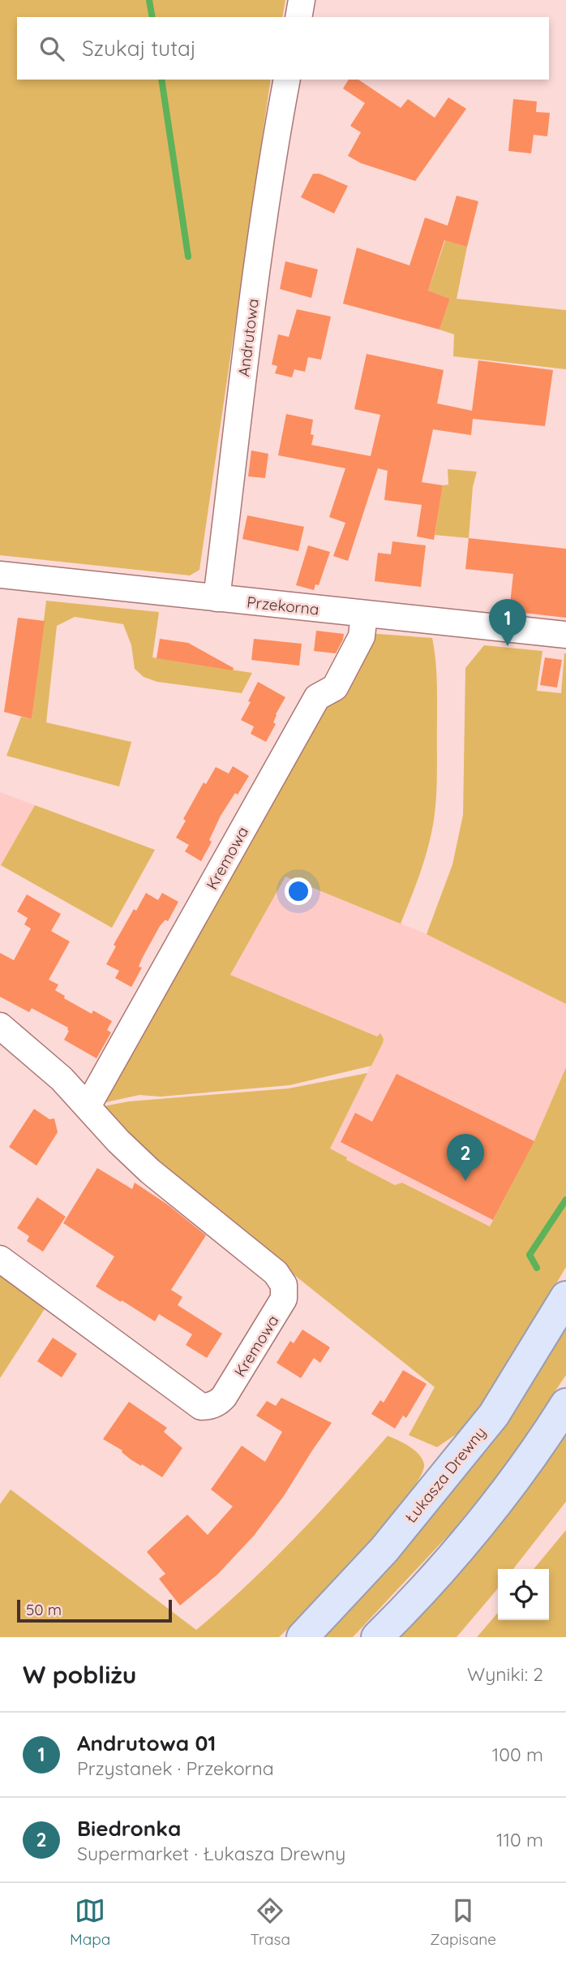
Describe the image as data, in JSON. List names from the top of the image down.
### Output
{
  "streets": {
    "main road": ["Łukasza Drewny"],
    "street": ["Andrutowa", "Przekorna", "Kremowa"]
  },
  "crossings": [
    ["Andrutowa", "Przekorna"],
    ["Przekorna", "Kremowa"]
  ],
  "scale_bar": "50 m",
  "page": {
    "search": "Szukaj tutaj",
    "pins": ["1", "2"],
    "scale": "50 m",
    "heading": ["W pobliżu", "Wyniki: 2"],
    "list": [
      {
        "mark": "1",
        "name": "Andrutowa 01",
        "note": "Przystanek · Przekorna",
        "value": "100 m"
      },
      {
        "mark": "2",
        "name": "Biedronka",
        "note": "Supermarket · Łukasza Drewny",
        "value": "110 m"
      }
    ],
    "nav": ["Mapa", "Trasa", "Zapisane"]
  }
}
